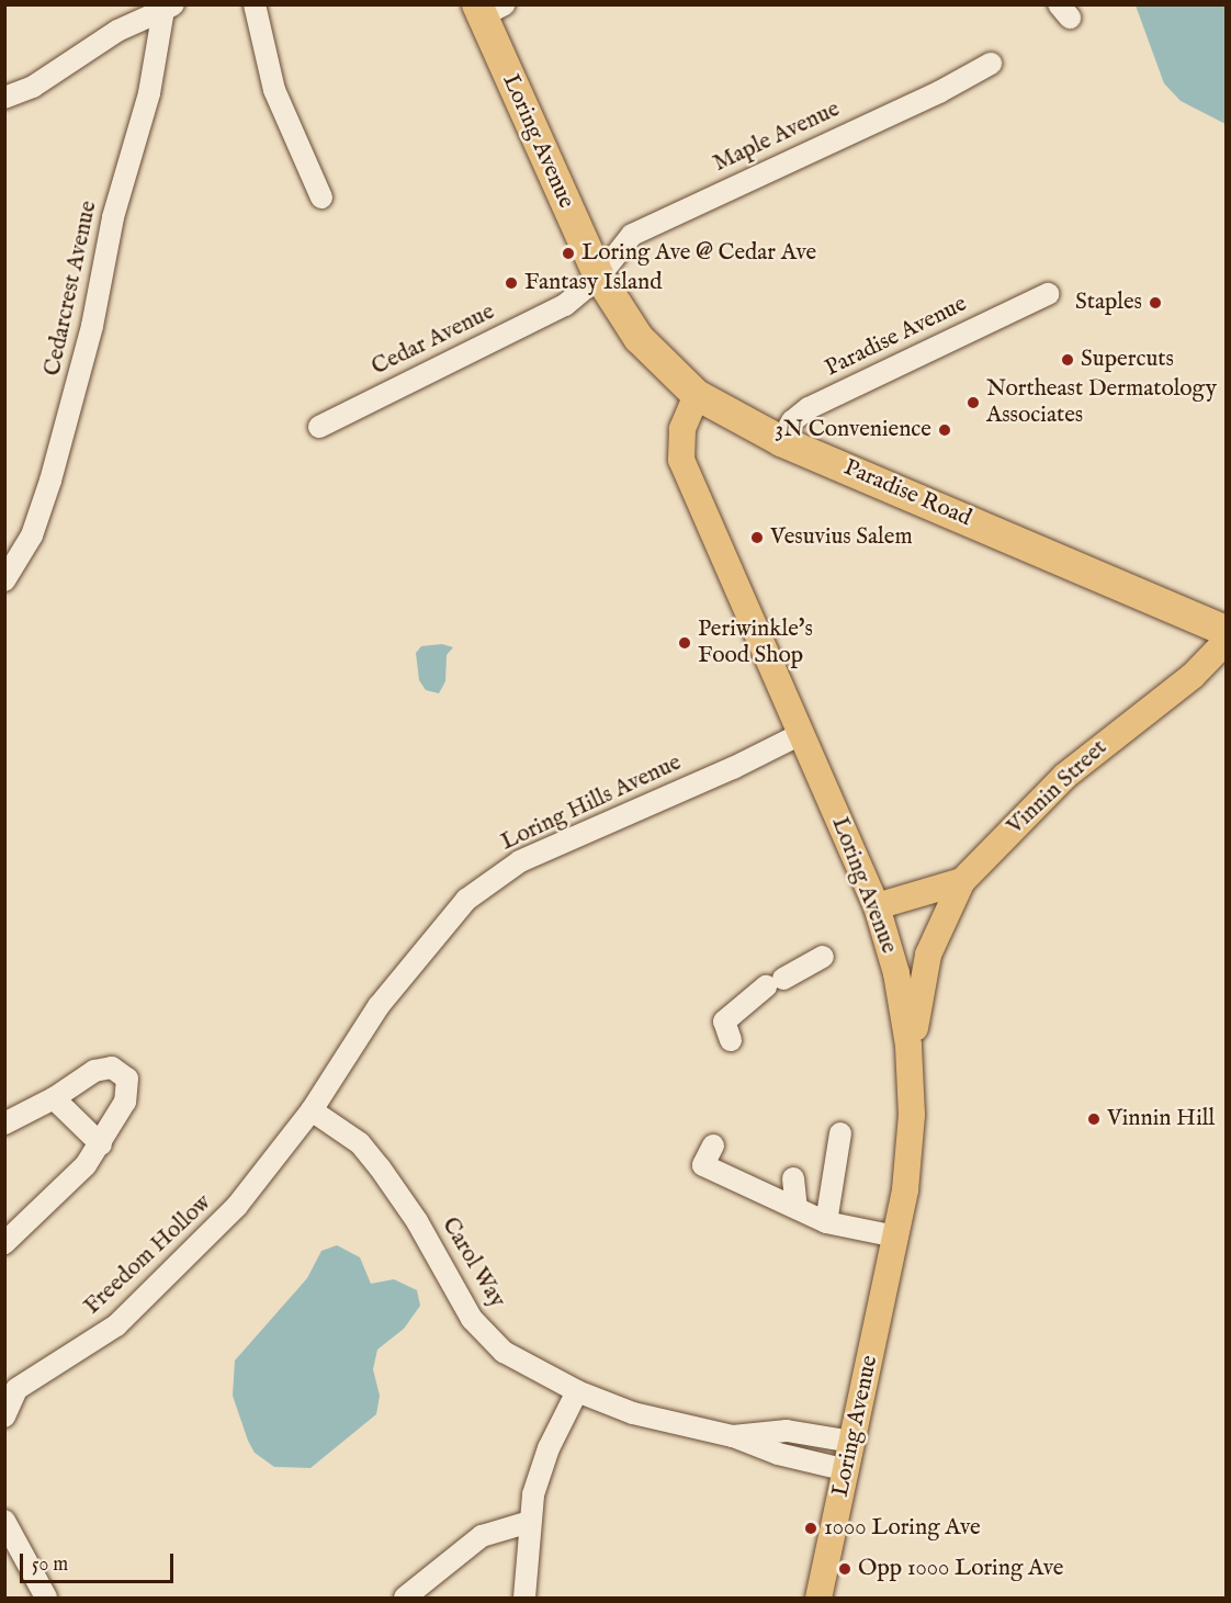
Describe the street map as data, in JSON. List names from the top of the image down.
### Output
{
  "streets": {
    "highway": ["Loring Avenue", "Paradise Road"],
    "main road": ["Vinnin Street"],
    "street": [
      "Maple Avenue",
      "Cedarcrest Avenue",
      "Paradise Avenue",
      "Cedar Avenue",
      "Loring Hills Avenue",
      "Freedom Hollow",
      "Carol Way"
    ]
  },
  "crossings": [
    ["Maple Avenue", "Loring Avenue"],
    ["Maple Avenue", "Cedar Avenue"],
    ["Maple Avenue", "Paradise Road"],
    ["Loring Avenue", "Cedar Avenue"],
    ["Loring Avenue", "Paradise Road"],
    ["Loring Avenue", "Vinnin Street"],
    ["Loring Avenue", "Loring Hills Avenue"],
    ["Loring Avenue", "Carol Way"],
    ["Paradise Avenue", "Paradise Road"],
    ["Cedar Avenue", "Paradise Road"],
    ["Loring Hills Avenue", "Freedom Hollow"],
    ["Loring Hills Avenue", "Carol Way"],
    ["Freedom Hollow", "Carol Way"]
  ],
  "places": [
    "Loring Ave @ Cedar Ave",
    "Fantasy Island",
    "Staples",
    "Supercuts",
    "Northeast Dermatology Associates",
    "3N Convenience",
    "Vesuvius Salem",
    "Periwinkle's Food Shop",
    "Vinnin Hill",
    "1000 Loring Ave",
    "Opp 1000 Loring Ave"
  ],
  "scale_bar": "50 m"
}
